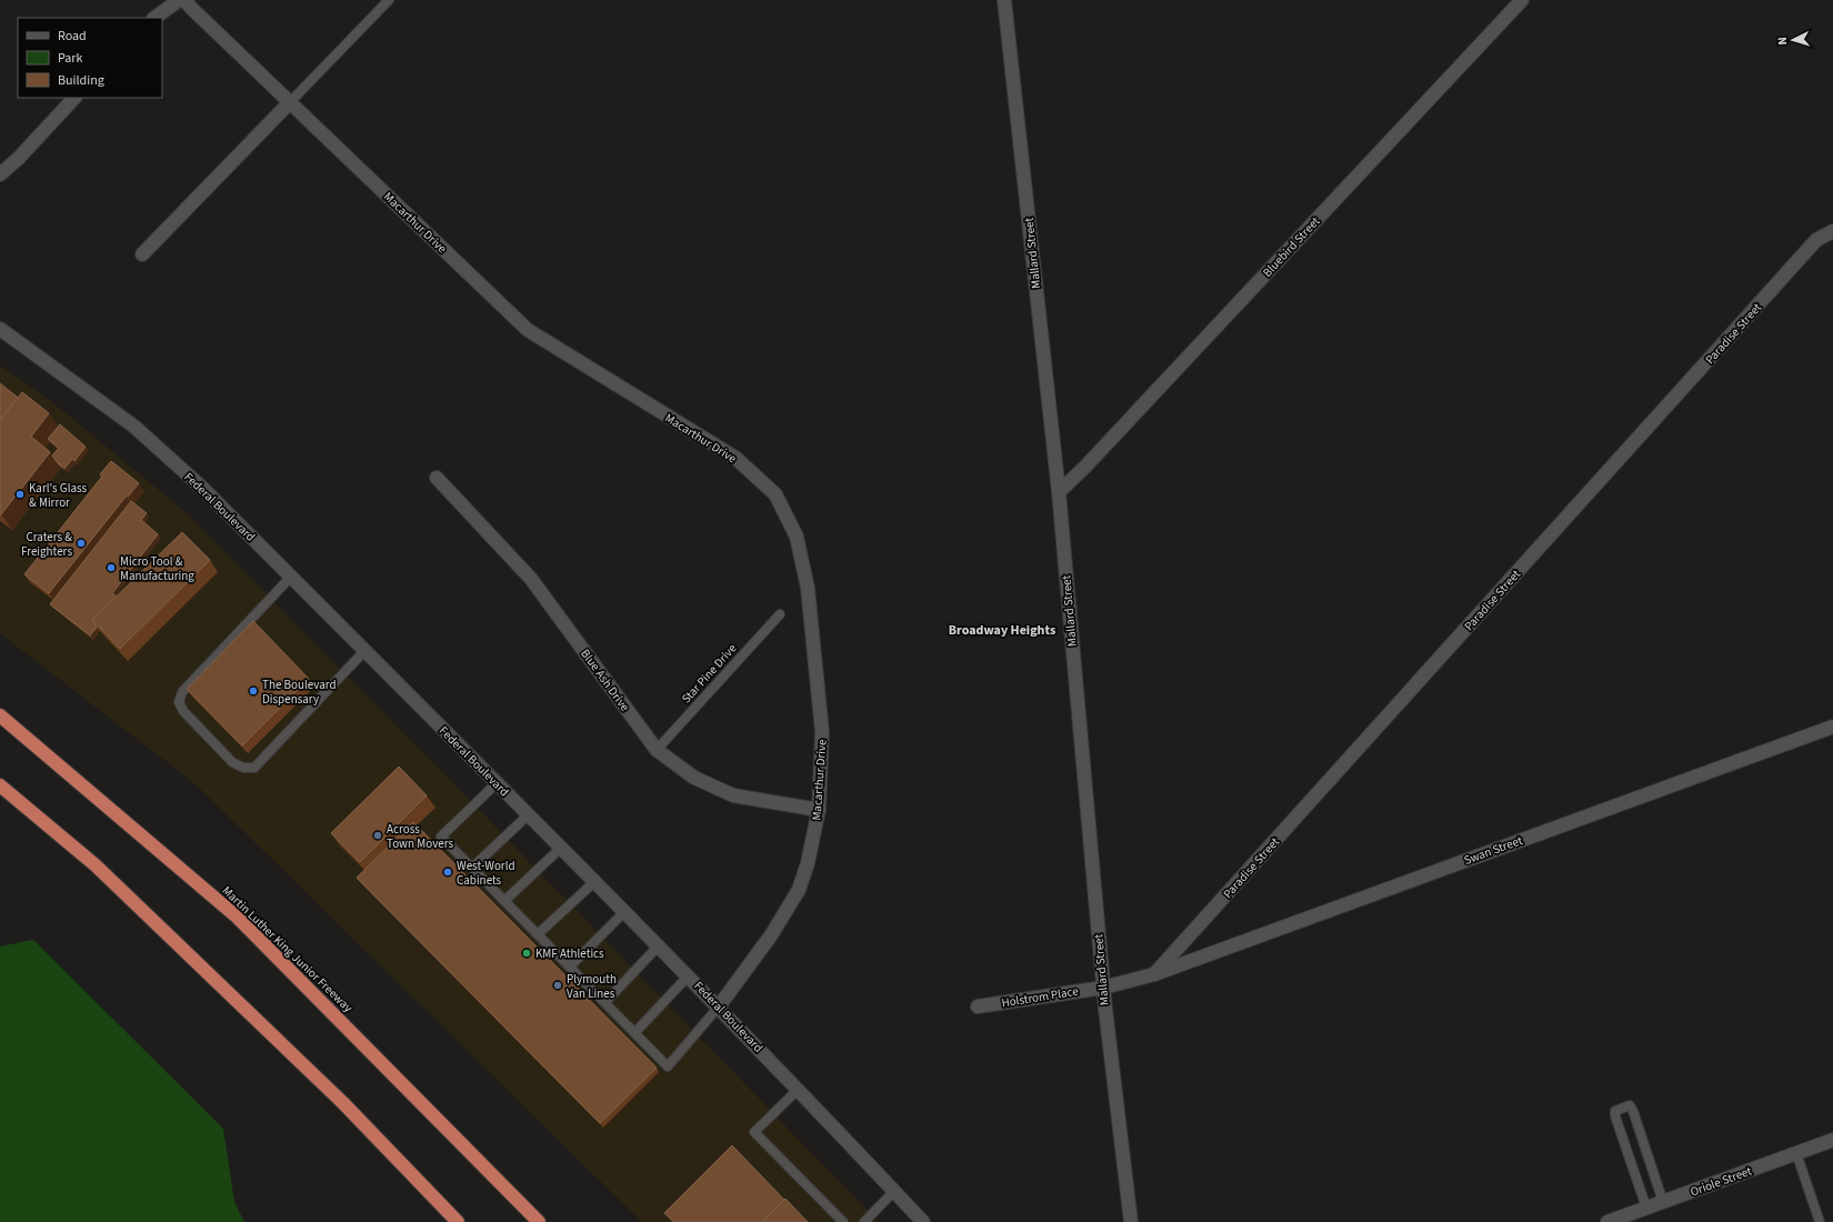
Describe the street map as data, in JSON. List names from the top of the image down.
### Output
{
  "streets": {
    "highway": ["Martin Luther King Junior Freeway"],
    "street": [
      "Macarthur Drive",
      "Bluebird Street",
      "Mallard Street",
      "Paradise Street",
      "Federal Boulevard",
      "Blue Ash Drive",
      "Swan Street",
      "Holstrom Place",
      "Oriole Street"
    ],
    "lane": ["Star Pine Drive"]
  },
  "crossings": [
    ["Macarthur Drive", "Federal Boulevard"],
    ["Macarthur Drive", "Blue Ash Drive"],
    ["Bluebird Street", "Mallard Street"],
    ["Mallard Street", "Swan Street"],
    ["Mallard Street", "Holstrom Place"],
    ["Paradise Street", "Swan Street"],
    ["Star Pine Drive", "Blue Ash Drive"],
    ["Swan Street", "Holstrom Place"]
  ],
  "districts": ["Broadway Heights"],
  "places": [
    "Karl's Glass & Mirror",
    "Craters & Freighters",
    "Micro Tool & Manufacturing",
    "The Boulevard Dispensary",
    "Across Town Movers",
    "West-World Cabinets",
    "KMF Athletics",
    "Plymouth Van Lines"
  ],
  "legend": ["Road", "Park", "Building"],
  "north": "left"
}
